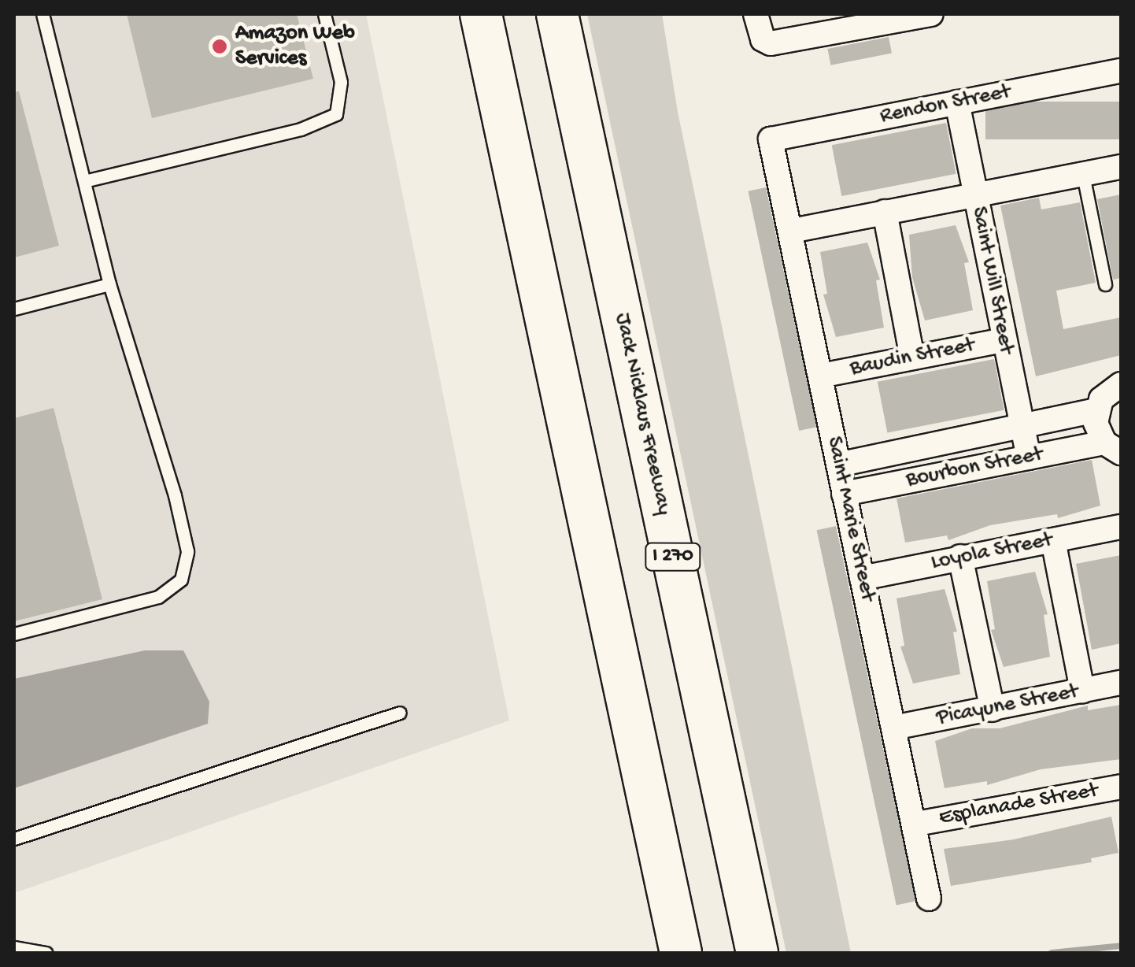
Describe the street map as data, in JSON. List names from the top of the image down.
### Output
{
  "streets": {
    "highway": ["Jack Nicklaus Freeway", "I 270"],
    "street": [
      "Rendon Street",
      "Saint Will Street",
      "Baudin Street",
      "Bourbon Street",
      "Saint Marie Street",
      "Loyola Street",
      "Picayune Street",
      "Esplanade Street"
    ]
  },
  "crossings": [
    ["Rendon Street", "Saint Will Street"],
    ["Rendon Street", "Saint Marie Street"],
    ["Saint Will Street", "Baudin Street"],
    ["Saint Will Street", "Bourbon Street"],
    ["Baudin Street", "Saint Marie Street"],
    ["Bourbon Street", "Saint Marie Street"],
    ["Saint Marie Street", "Loyola Street"],
    ["Saint Marie Street", "Picayune Street"],
    ["Saint Marie Street", "Esplanade Street"]
  ],
  "places": ["Amazon Web Services"]
}
